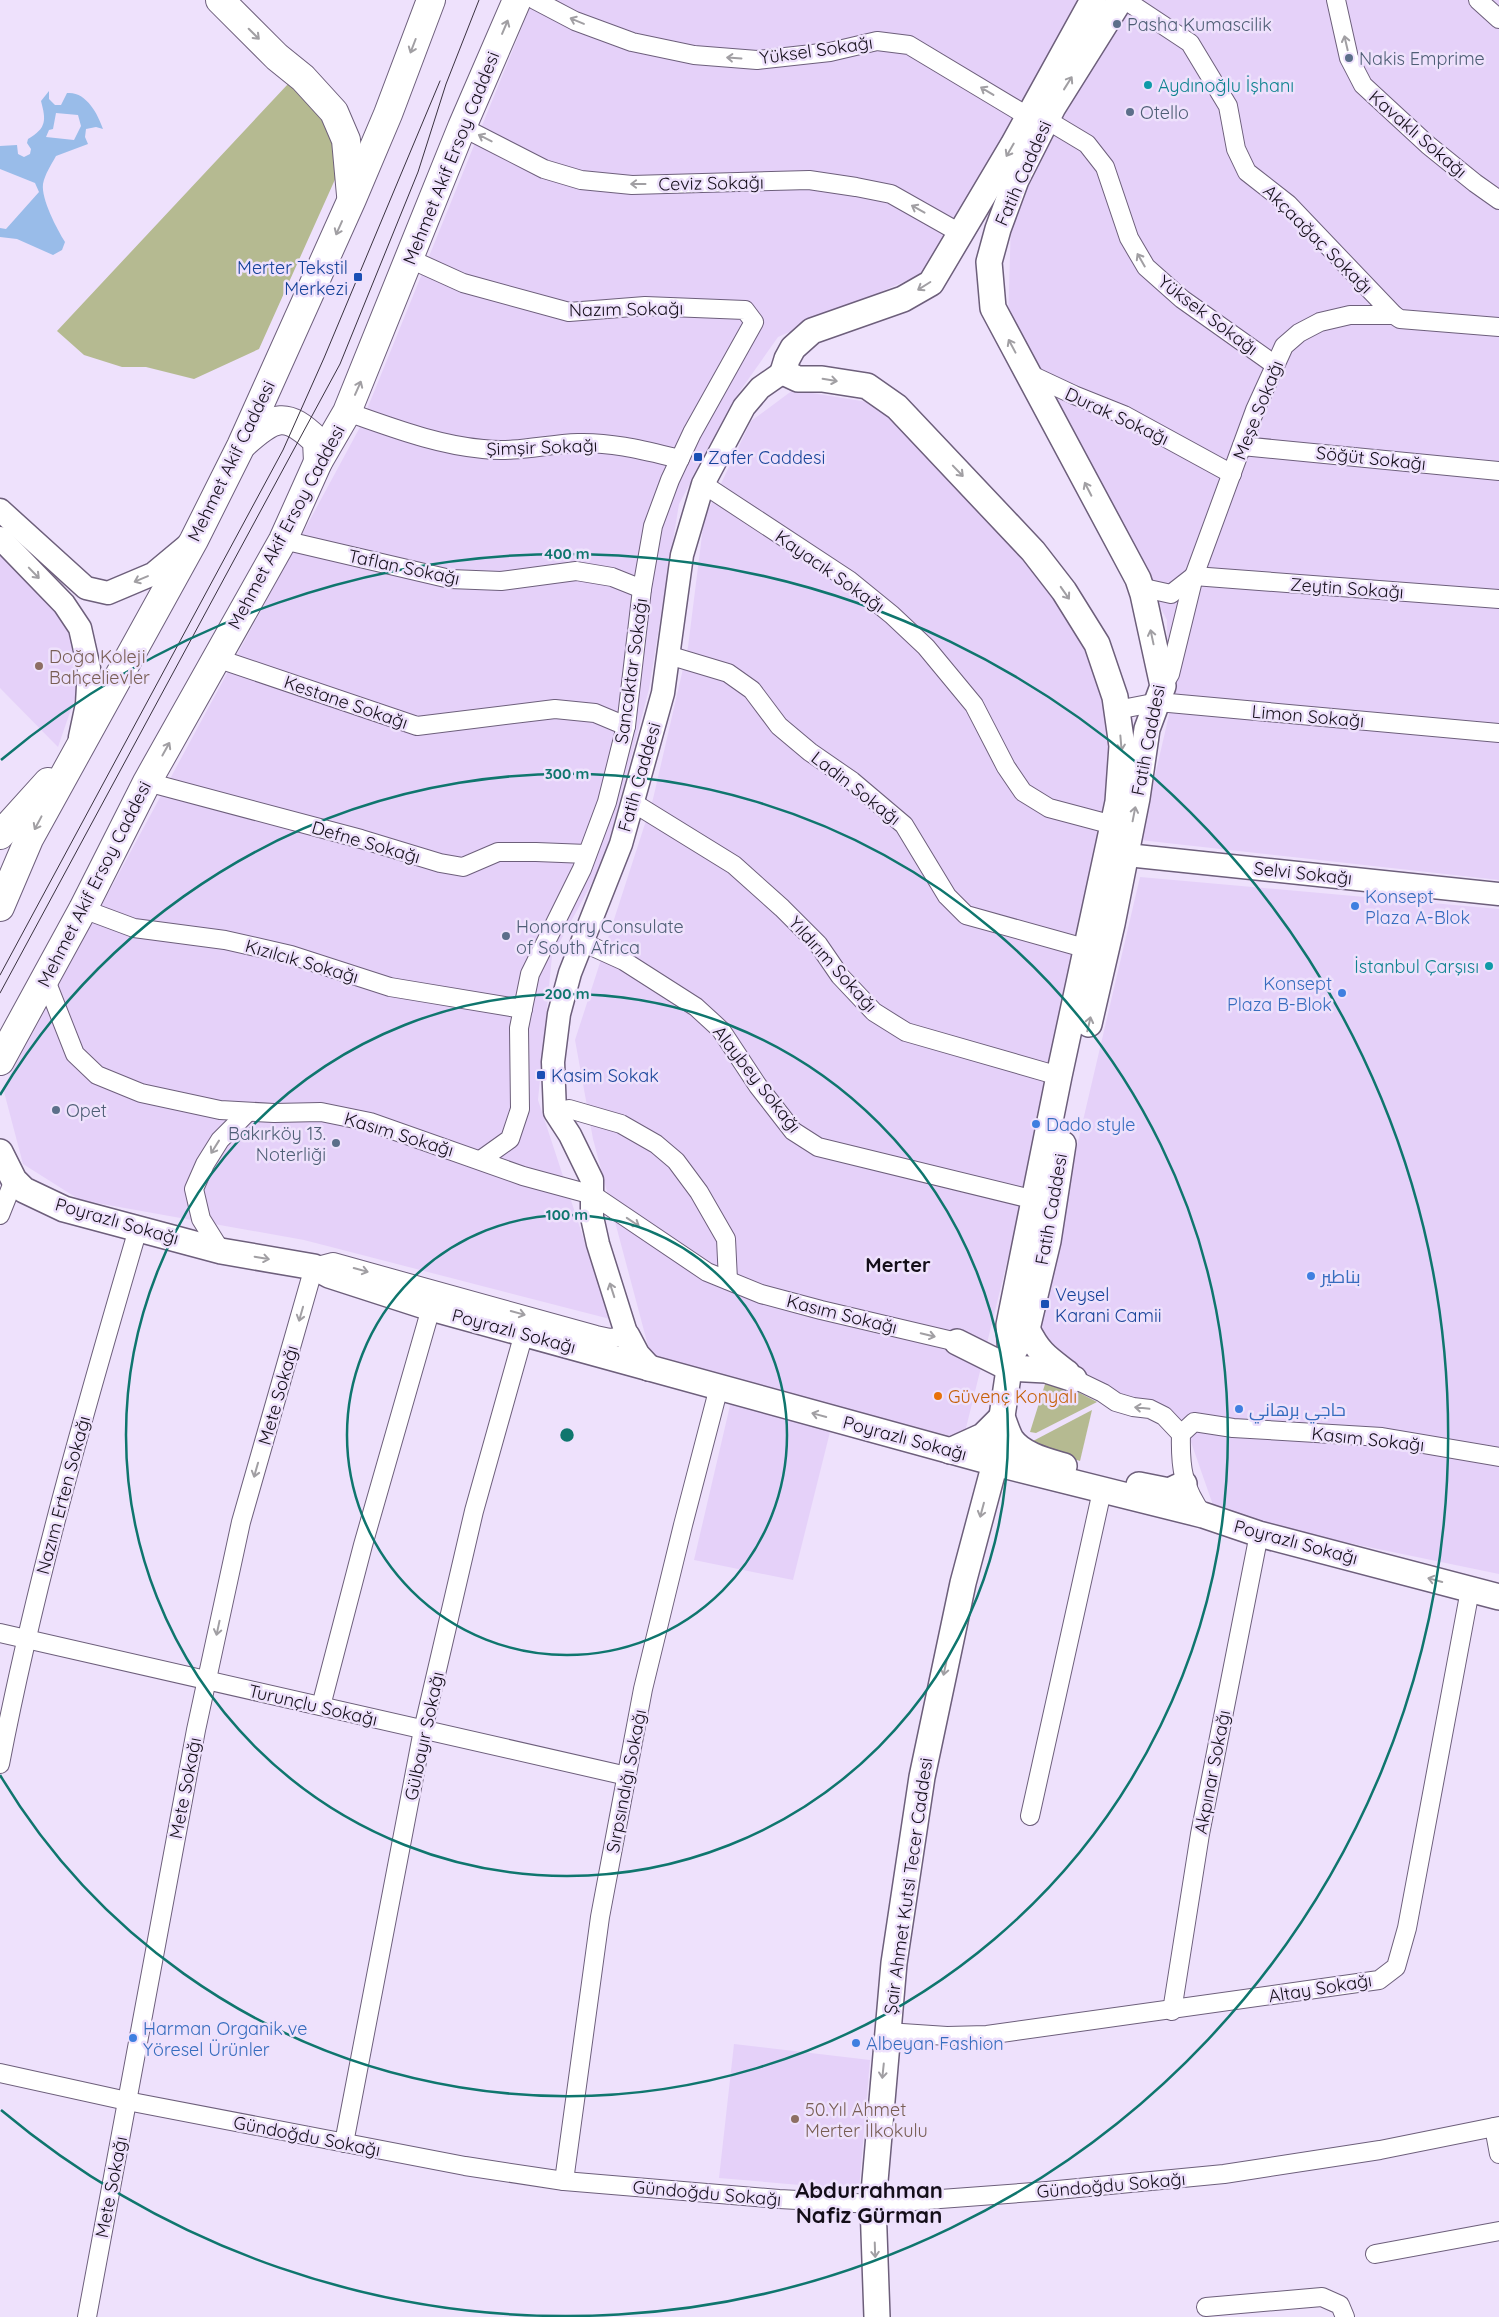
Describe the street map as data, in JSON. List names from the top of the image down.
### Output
{
  "streets": {
    "main road": [
      "Mehmet Akif Ersoy Caddesi",
      "Fatih Caddesi",
      "Mehmet Akif Caddesi",
      "Poyrazlı Sokağı",
      "Şair Ahmet Kutsi Tecer Caddesi"
    ],
    "street": [
      "Yüksel Sokağı",
      "Kavaklı Sokağı",
      "Ceviz Sokağı",
      "Akçaağaç Sokağı",
      "Nazım Sokağı",
      "Yüksek Sokağı",
      "Meşe Sokağı",
      "Durak Sokağı",
      "Şimşir Sokağı",
      "Söğüt Sokağı",
      "Taflan Sokağı",
      "Kayacık Sokağı",
      "Zeytin Sokağı",
      "Sancaktar Sokağı",
      "Kestane Sokağı",
      "Limon Sokağı",
      "Ladin Sokağı",
      "Defne Sokağı",
      "Selvi Sokağı",
      "Kızılcık Sokağı",
      "Yıldırım Sokağı",
      "Alaybey Sokağı",
      "Kasım Sokağı",
      "Mete Sokağı",
      "Nazım Erten Sokağı",
      "Turunçlu Sokağı",
      "Gülbayır Sokağı",
      "Akpınar Sokağı",
      "Sırpsındığı Sokağı",
      "Altay Sokağı",
      "Gündoğdu Sokağı"
    ]
  },
  "crossings": [
    ["Yüksel Sokağı", "Fatih Caddesi"],
    ["Yüksel Sokağı", "Yüksek Sokağı"],
    ["Mehmet Akif Ersoy Caddesi", "Ceviz Sokağı"],
    ["Mehmet Akif Ersoy Caddesi", "Nazım Sokağı"],
    ["Mehmet Akif Ersoy Caddesi", "Şimşir Sokağı"],
    ["Mehmet Akif Ersoy Caddesi", "Taflan Sokağı"],
    ["Mehmet Akif Ersoy Caddesi", "Kestane Sokağı"],
    ["Mehmet Akif Ersoy Caddesi", "Defne Sokağı"],
    ["Mehmet Akif Ersoy Caddesi", "Kızılcık Sokağı"],
    ["Mehmet Akif Ersoy Caddesi", "Kasım Sokağı"],
    ["Fatih Caddesi", "Ceviz Sokağı"],
    ["Fatih Caddesi", "Yüksek Sokağı"],
    ["Fatih Caddesi", "Meşe Sokağı"],
    ["Fatih Caddesi", "Durak Sokağı"],
    ["Fatih Caddesi", "Kayacık Sokağı"],
    ["Fatih Caddesi", "Limon Sokağı"],
    ["Fatih Caddesi", "Ladin Sokağı"],
    ["Fatih Caddesi", "Selvi Sokağı"],
    ["Fatih Caddesi", "Yıldırım Sokağı"],
    ["Fatih Caddesi", "Alaybey Sokağı"],
    ["Fatih Caddesi", "Kasım Sokağı"],
    ["Fatih Caddesi", "Poyrazlı Sokağı"],
    ["Fatih Caddesi", "Şair Ahmet Kutsi Tecer Caddesi"],
    ["Akçaağaç Sokağı", "Meşe Sokağı"],
    ["Nazım Sokağı", "Sancaktar Sokağı"],
    ["Yüksek Sokağı", "Meşe Sokağı"],
    ["Meşe Sokağı", "Durak Sokağı"],
    ["Meşe Sokağı", "Söğüt Sokağı"],
    ["Meşe Sokağı", "Zeytin Sokağı"],
    ["Meşe Sokağı", "Limon Sokağı"],
    ["Şimşir Sokağı", "Sancaktar Sokağı"],
    ["Taflan Sokağı", "Sancaktar Sokağı"],
    ["Sancaktar Sokağı", "Kestane Sokağı"],
    ["Sancaktar Sokağı", "Defne Sokağı"],
    ["Sancaktar Sokağı", "Kızılcık Sokağı"],
    ["Sancaktar Sokağı", "Kasım Sokağı"],
    ["Poyrazlı Sokağı", "Mete Sokağı"],
    ["Poyrazlı Sokağı", "Nazım Erten Sokağı"],
    ["Poyrazlı Sokağı", "Gülbayır Sokağı"],
    ["Poyrazlı Sokağı", "Akpınar Sokağı"],
    ["Poyrazlı Sokağı", "Sırpsındığı Sokağı"],
    ["Poyrazlı Sokağı", "Şair Ahmet Kutsi Tecer Caddesi"],
    ["Poyrazlı Sokağı", "Altay Sokağı"],
    ["Mete Sokağı", "Turunçlu Sokağı"],
    ["Mete Sokağı", "Gündoğdu Sokağı"],
    ["Nazım Erten Sokağı", "Turunçlu Sokağı"],
    ["Turunçlu Sokağı", "Gülbayır Sokağı"],
    ["Turunçlu Sokağı", "Sırpsındığı Sokağı"],
    ["Gülbayır Sokağı", "Gündoğdu Sokağı"],
    ["Akpınar Sokağı", "Altay Sokağı"],
    ["Sırpsındığı Sokağı", "Gündoğdu Sokağı"],
    ["Şair Ahmet Kutsi Tecer Caddesi", "Altay Sokağı"],
    ["Şair Ahmet Kutsi Tecer Caddesi", "Gündoğdu Sokağı"]
  ],
  "one_way": [
    "Yüksel Sokağı",
    "Kavaklı Sokağı",
    "Mehmet Akif Ersoy Caddesi",
    "Ceviz Sokağı",
    "Yüksek Sokağı",
    "Mehmet Akif Caddesi",
    "Şair Ahmet Kutsi Tecer Caddesi"
  ],
  "districts": ["Merter", "Abdurrahman Nafiz Gürman"],
  "places": {
    "other": [
      "Pasha Kumascilik",
      "Nakis Emprime",
      "Aydınoğlu İşhanı",
      "Otello",
      "Doğa Koleji Bahçelievler",
      "Konsept Plaza A-Blok",
      "Honorary Consulate of South Africa",
      "İstanbul Çarşısı",
      "Konsept Plaza B-Blok",
      "Opet",
      "Dado style",
      "Bakırköy 13. Noterliği",
      "بناطير",
      "Güvenç Konyalı",
      "حاجي برهاني",
      "Harman Organik ve Yöresel Ürünler",
      "Albeyan Fashion",
      "50.Yıl Ahmet Merter İlkokulu"
    ],
    "transit": [
      "Merter Tekstil Merkezi",
      "Zafer Caddesi",
      "Kasim Sokak",
      "Veysel Karani Camii"
    ]
  },
  "rings": [
    "400 m",
    "300 m",
    "200 m",
    "100 m"
  ]
}
